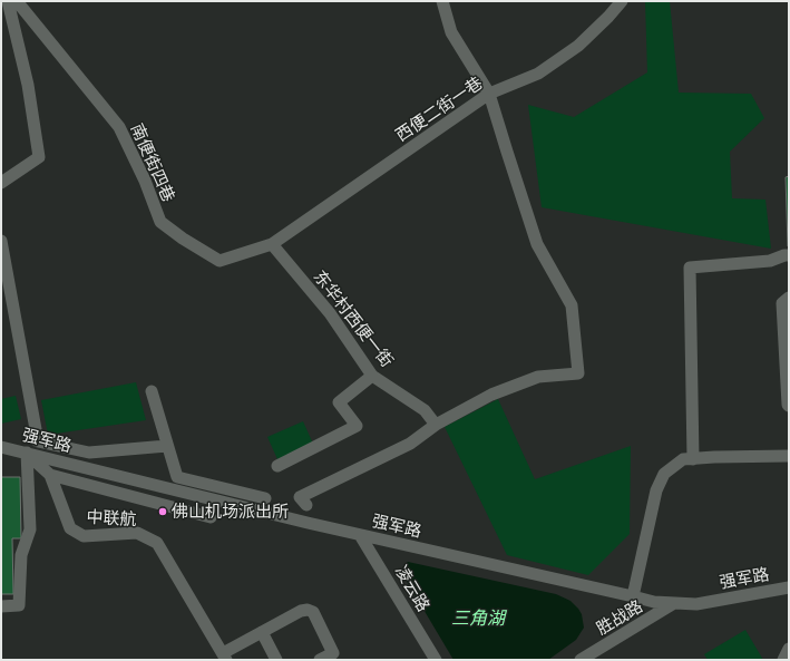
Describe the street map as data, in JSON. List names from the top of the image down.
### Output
{
  "streets": {
    "street": [
      "西便二街一巷",
      "南便街四巷",
      "东华村西便一街",
      "强军路",
      "中联航",
      "凌云路",
      "胜战路"
    ]
  },
  "crossings": [
    ["西便二街一巷", "南便街四巷"],
    ["西便二街一巷", "东华村西便一街"],
    ["南便街四巷", "东华村西便一街"],
    ["强军路", "中联航"],
    ["强军路", "凌云路"],
    ["强军路", "胜战路"]
  ],
  "water": ["三角湖"],
  "places": ["佛山机场派出所"]
}
